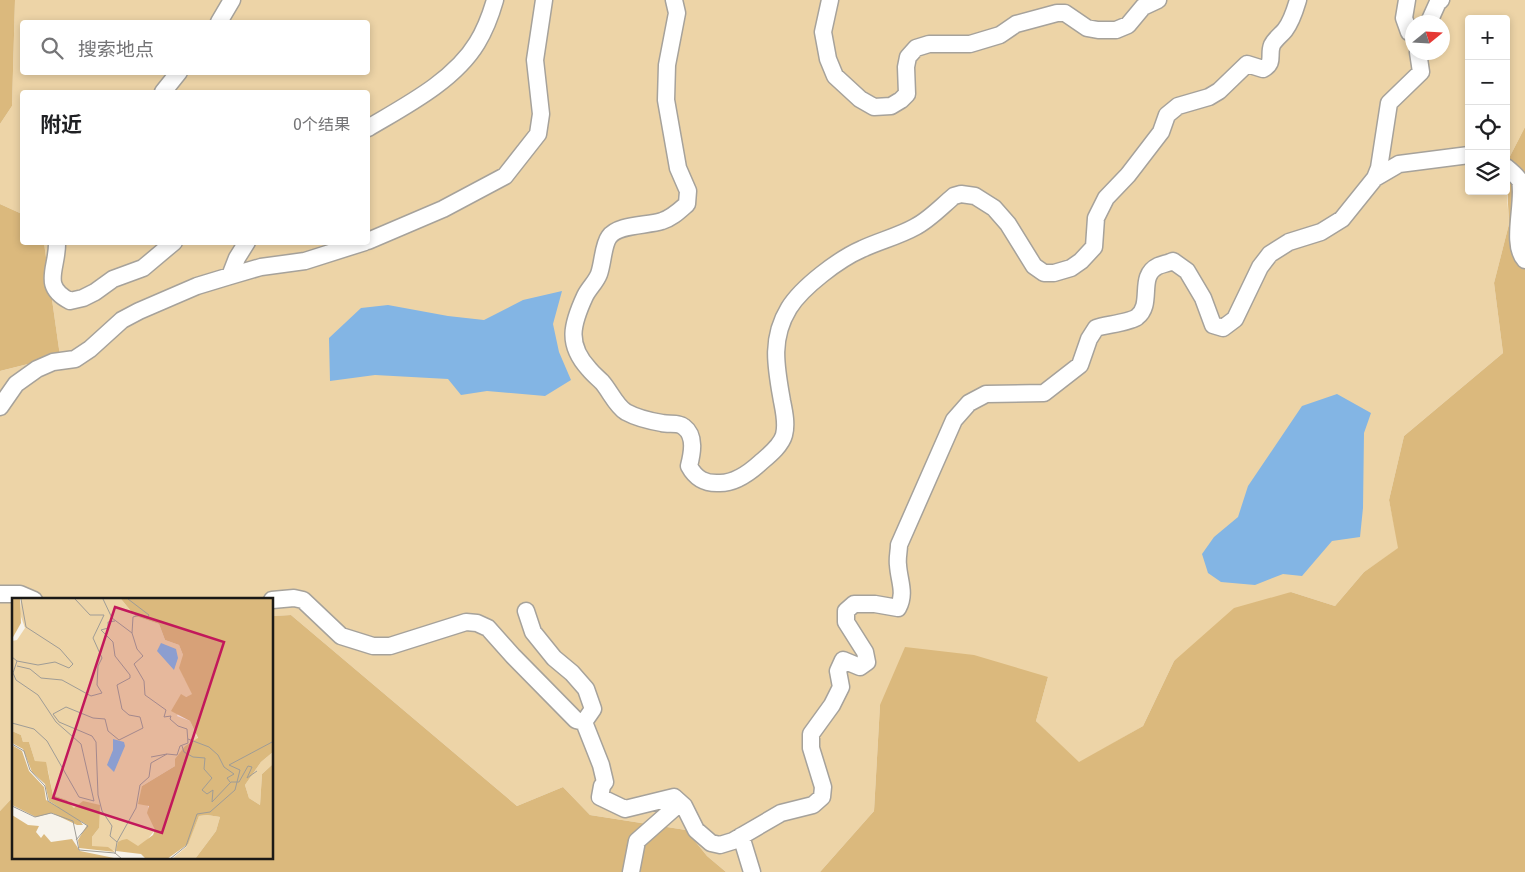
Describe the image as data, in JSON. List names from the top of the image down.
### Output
{
  "north": "right",
  "page": {
    "map_buttons": ["+", "−"],
    "search": "搜索地点",
    "heading": ["附近", "0个结果"]
  }
}
